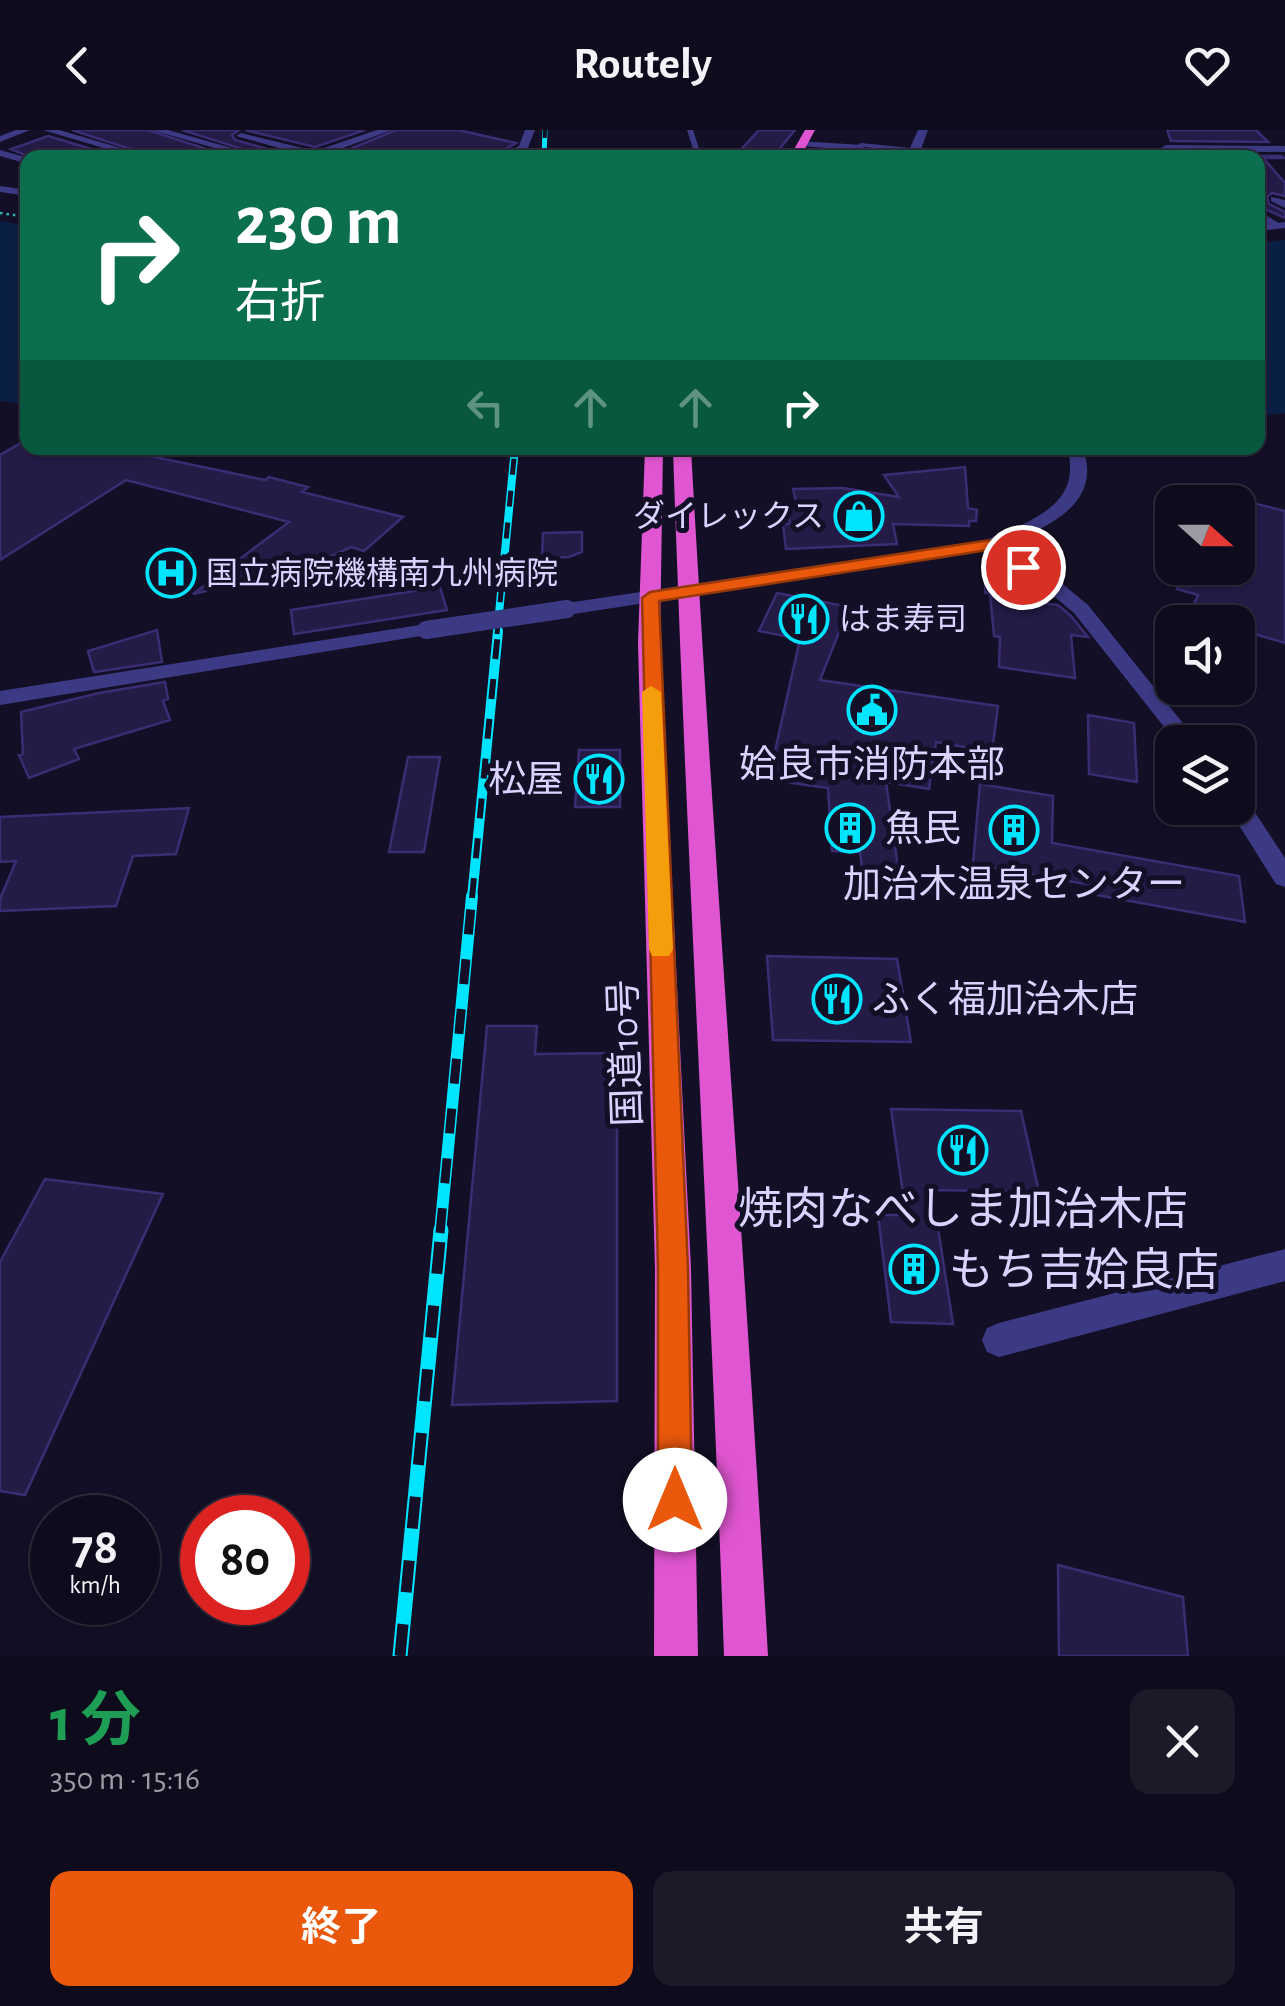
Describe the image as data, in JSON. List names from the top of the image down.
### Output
{
  "streets": {
    "highway": ["国道10号"]
  },
  "places": {
    "shop": ["ダイレックス"],
    "hospital": ["国立病院機構南九州病院"],
    "restaurant": [
      "はま寿司",
      "松屋",
      "ふく福加治木店",
      "焼肉なべしま加治木店"
    ],
    "public building": ["姶良市消防本部"],
    "building": ["魚民", "加治木温泉センター", "もち吉姶良店"]
  },
  "north": "right",
  "page": {
    "header": "Routely",
    "turn": ["230 m", "右折"],
    "speed": "78 km/h",
    "limit": "80",
    "heading": ["1 分", "350 m · 15:16"],
    "buttons": ["終了", "共有"]
  }
}
